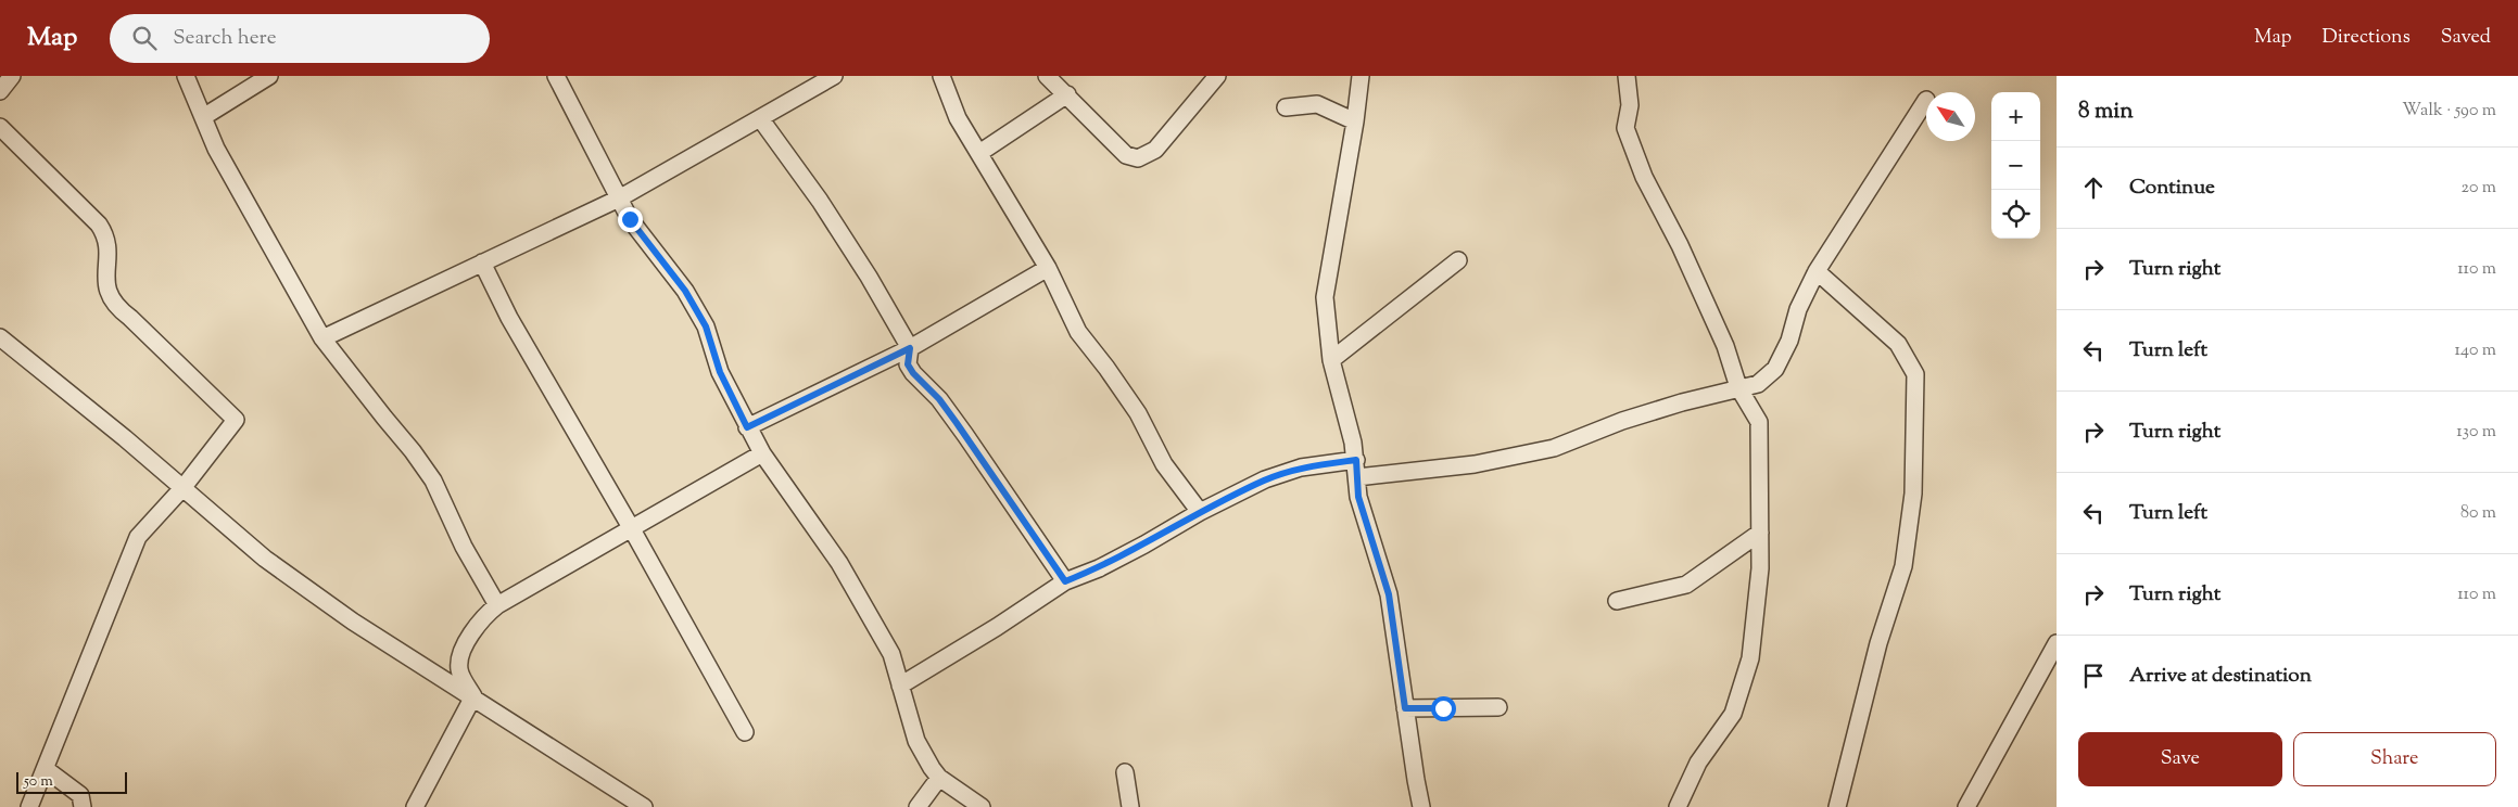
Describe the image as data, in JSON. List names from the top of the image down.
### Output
{
  "scale_bar": "50 m",
  "north": "top left",
  "page": {
    "header": "Map",
    "search": "Search here",
    "nav": ["Map", "Directions", "Saved"],
    "heading": ["8 min", "Walk · 590 m"],
    "map_buttons": ["+", "−"],
    "list": [
      ["Continue", "20 m"],
      ["Turn right", "110 m"],
      ["Turn left", "140 m"],
      ["Turn right", "130 m"],
      ["Turn left", "80 m"],
      ["Turn right", "110 m"],
      "Arrive at destination"
    ],
    "buttons": ["Save", "Share"],
    "scale": "50 m"
  }
}
